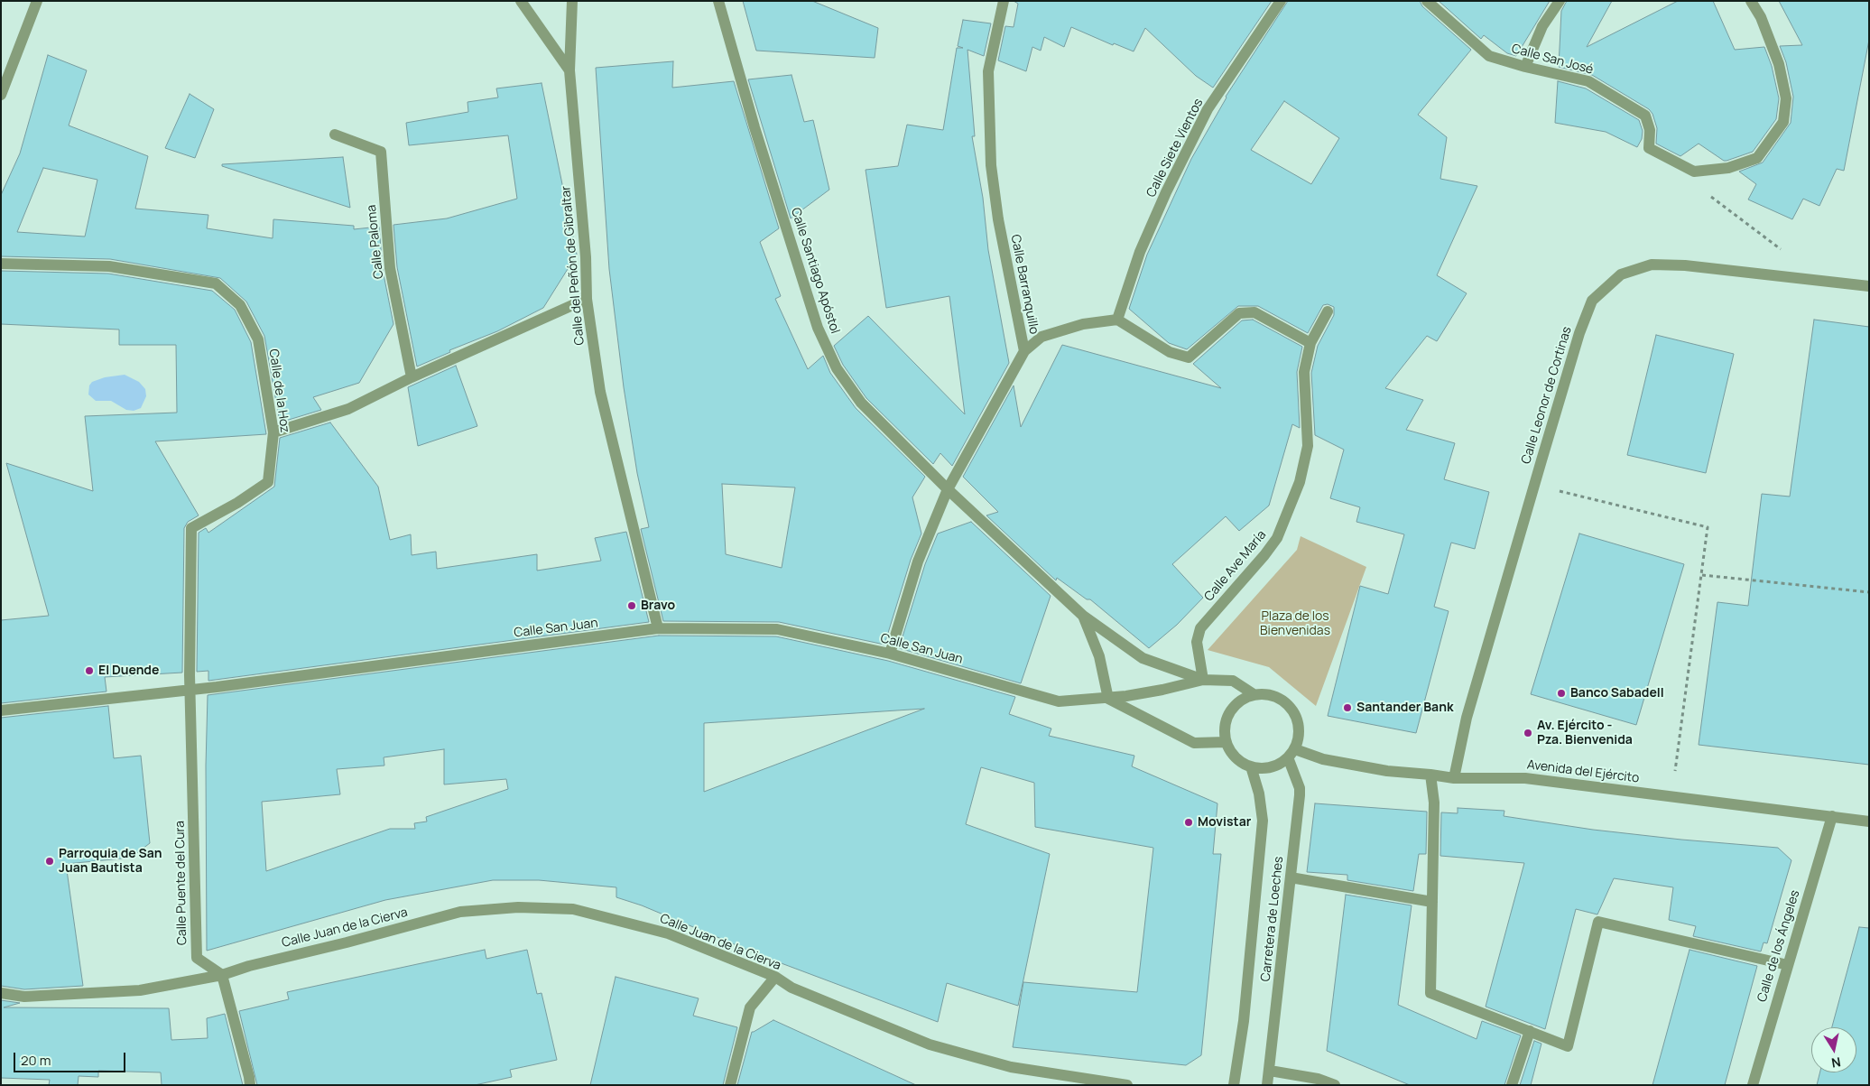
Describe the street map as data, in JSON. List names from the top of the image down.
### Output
{
  "streets": {
    "street": [
      "Calle San José",
      "Calle Siete Vientos",
      "Calle Paloma",
      "Calle del Peñón de Gibraltar",
      "Calle Santiago Apóstol",
      "Calle Barranquillo",
      "Calle de la Hoz",
      "Calle Leonor de Cortinas",
      "Calle Ave María",
      "Calle San Juan",
      "Avenida del Ejército",
      "Calle Puente del Cura",
      "Carretera de Loeches",
      "Calle Juan de la Cierva",
      "Calle de los Ángeles"
    ]
  },
  "crossings": [
    ["Calle del Peñón de Gibraltar", "Calle San Juan"],
    ["Calle Santiago Apóstol", "Calle Barranquillo"],
    ["Calle Santiago Apóstol", "Calle Ave María"],
    ["Calle Santiago Apóstol", "Calle San Juan"],
    ["Calle Santiago Apóstol", "Avenida del Ejército"],
    ["Calle Santiago Apóstol", "Carretera de Loeches"],
    ["Calle Barranquillo", "Calle San Juan"],
    ["Calle de la Hoz", "Calle San Juan"],
    ["Calle de la Hoz", "Calle Puente del Cura"],
    ["Calle Leonor de Cortinas", "Avenida del Ejército"],
    ["Calle Ave María", "Calle San Juan"],
    ["Calle San Juan", "Avenida del Ejército"],
    ["Calle San Juan", "Calle Puente del Cura"],
    ["Calle San Juan", "Carretera de Loeches"],
    ["Avenida del Ejército", "Carretera de Loeches"],
    ["Avenida del Ejército", "Calle de los Ángeles"],
    ["Calle Puente del Cura", "Calle Juan de la Cierva"]
  ],
  "parks": ["Plaza de los Bienvenidas"],
  "places": [
    "Bravo",
    "El Duende",
    "Banco Sabadell",
    "Santander Bank",
    "Av. Ejército - Pza. Bienvenida",
    "Movistar",
    "Parroquia de San Juan Bautista"
  ],
  "scale_bar": "20 m",
  "north": "bottom"
}
